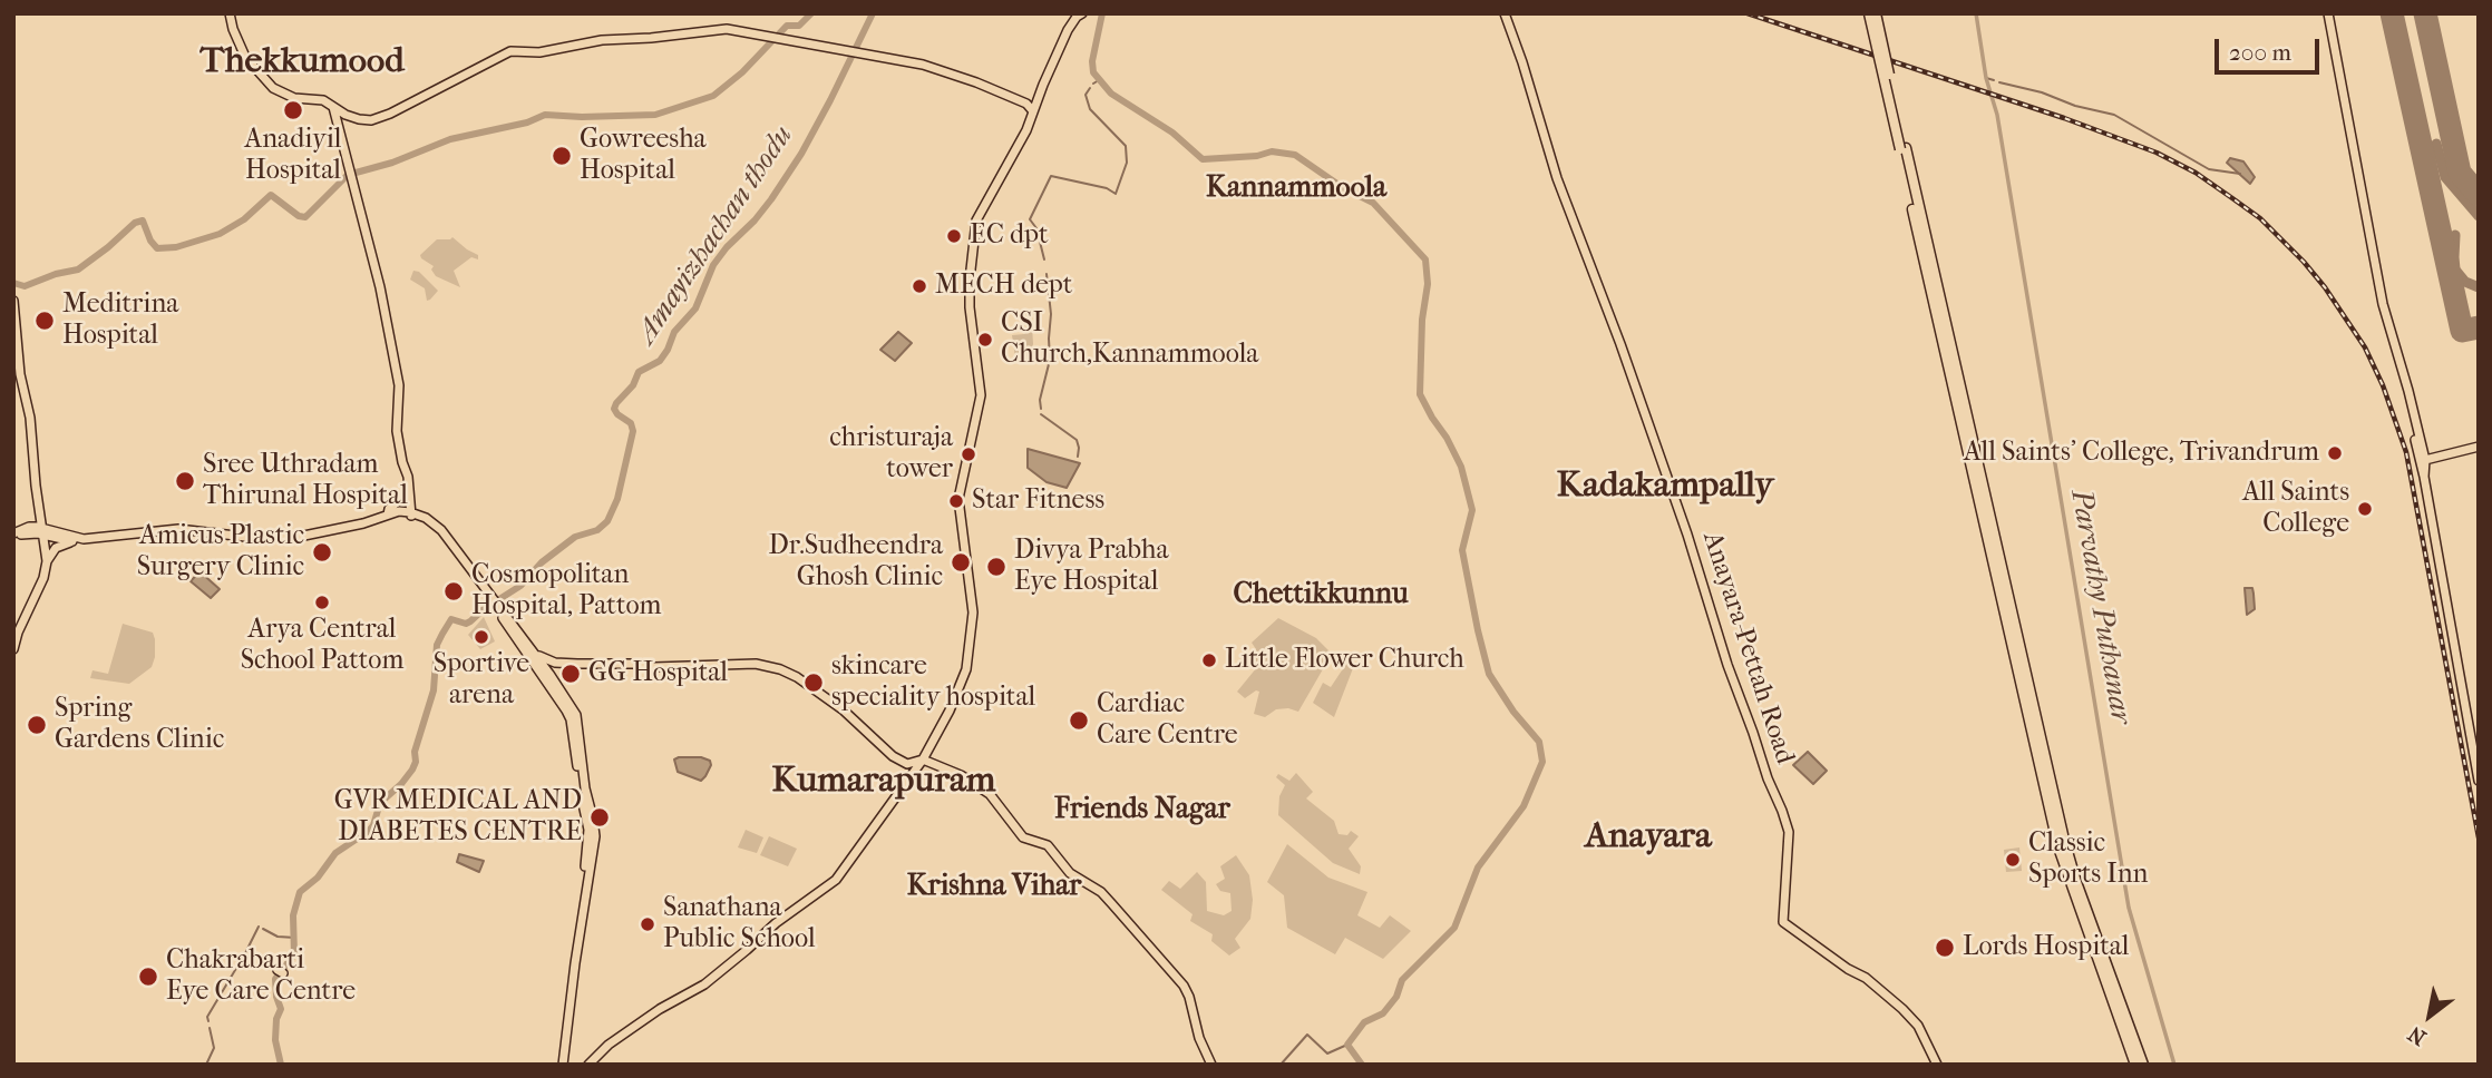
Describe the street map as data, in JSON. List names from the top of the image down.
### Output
{
  "streets": {
    "main road": ["Anayara-Pettah Road"]
  },
  "districts": [
    "Thekkumood",
    "Kannammoola",
    "Kadakampally",
    "Chettikkunnu",
    "Kumarapuram",
    "Friends Nagar",
    "Anayara",
    "Krishna Vihar"
  ],
  "water": ["Amayizhachan thodu", "Parvathy Puthanar"],
  "places": [
    "Anadiyil Hospital",
    "Gowreesha Hospital",
    "EC dpt",
    "MECH dept",
    "Meditrina Hospital",
    "CSI Church,Kannammoola",
    "All Saints' College, Trivandrum",
    "christuraja tower",
    "Sree Uthradam Thirunal Hospital",
    "Star Fitness",
    "All Saints College",
    "Amicus Plastic Surgery Clinic",
    "Dr.Sudheendra Ghosh Clinic",
    "Divya Prabha Eye Hospital",
    "Cosmopolitan Hospital, Pattom",
    "Arya Central School Pattom",
    "Sportive arena",
    "Little Flower Church",
    "GG Hospital",
    "skincare speciality hospital",
    "Cardiac Care Centre",
    "Spring Gardens Clinic",
    "GVR MEDICAL AND DIABETES CENTRE",
    "Classic Sports Inn",
    "Sanathana Public School",
    "Lords Hospital",
    "Chakrabarti Eye Care Centre"
  ],
  "scale_bar": "200 m",
  "north": "bottom left"
}
